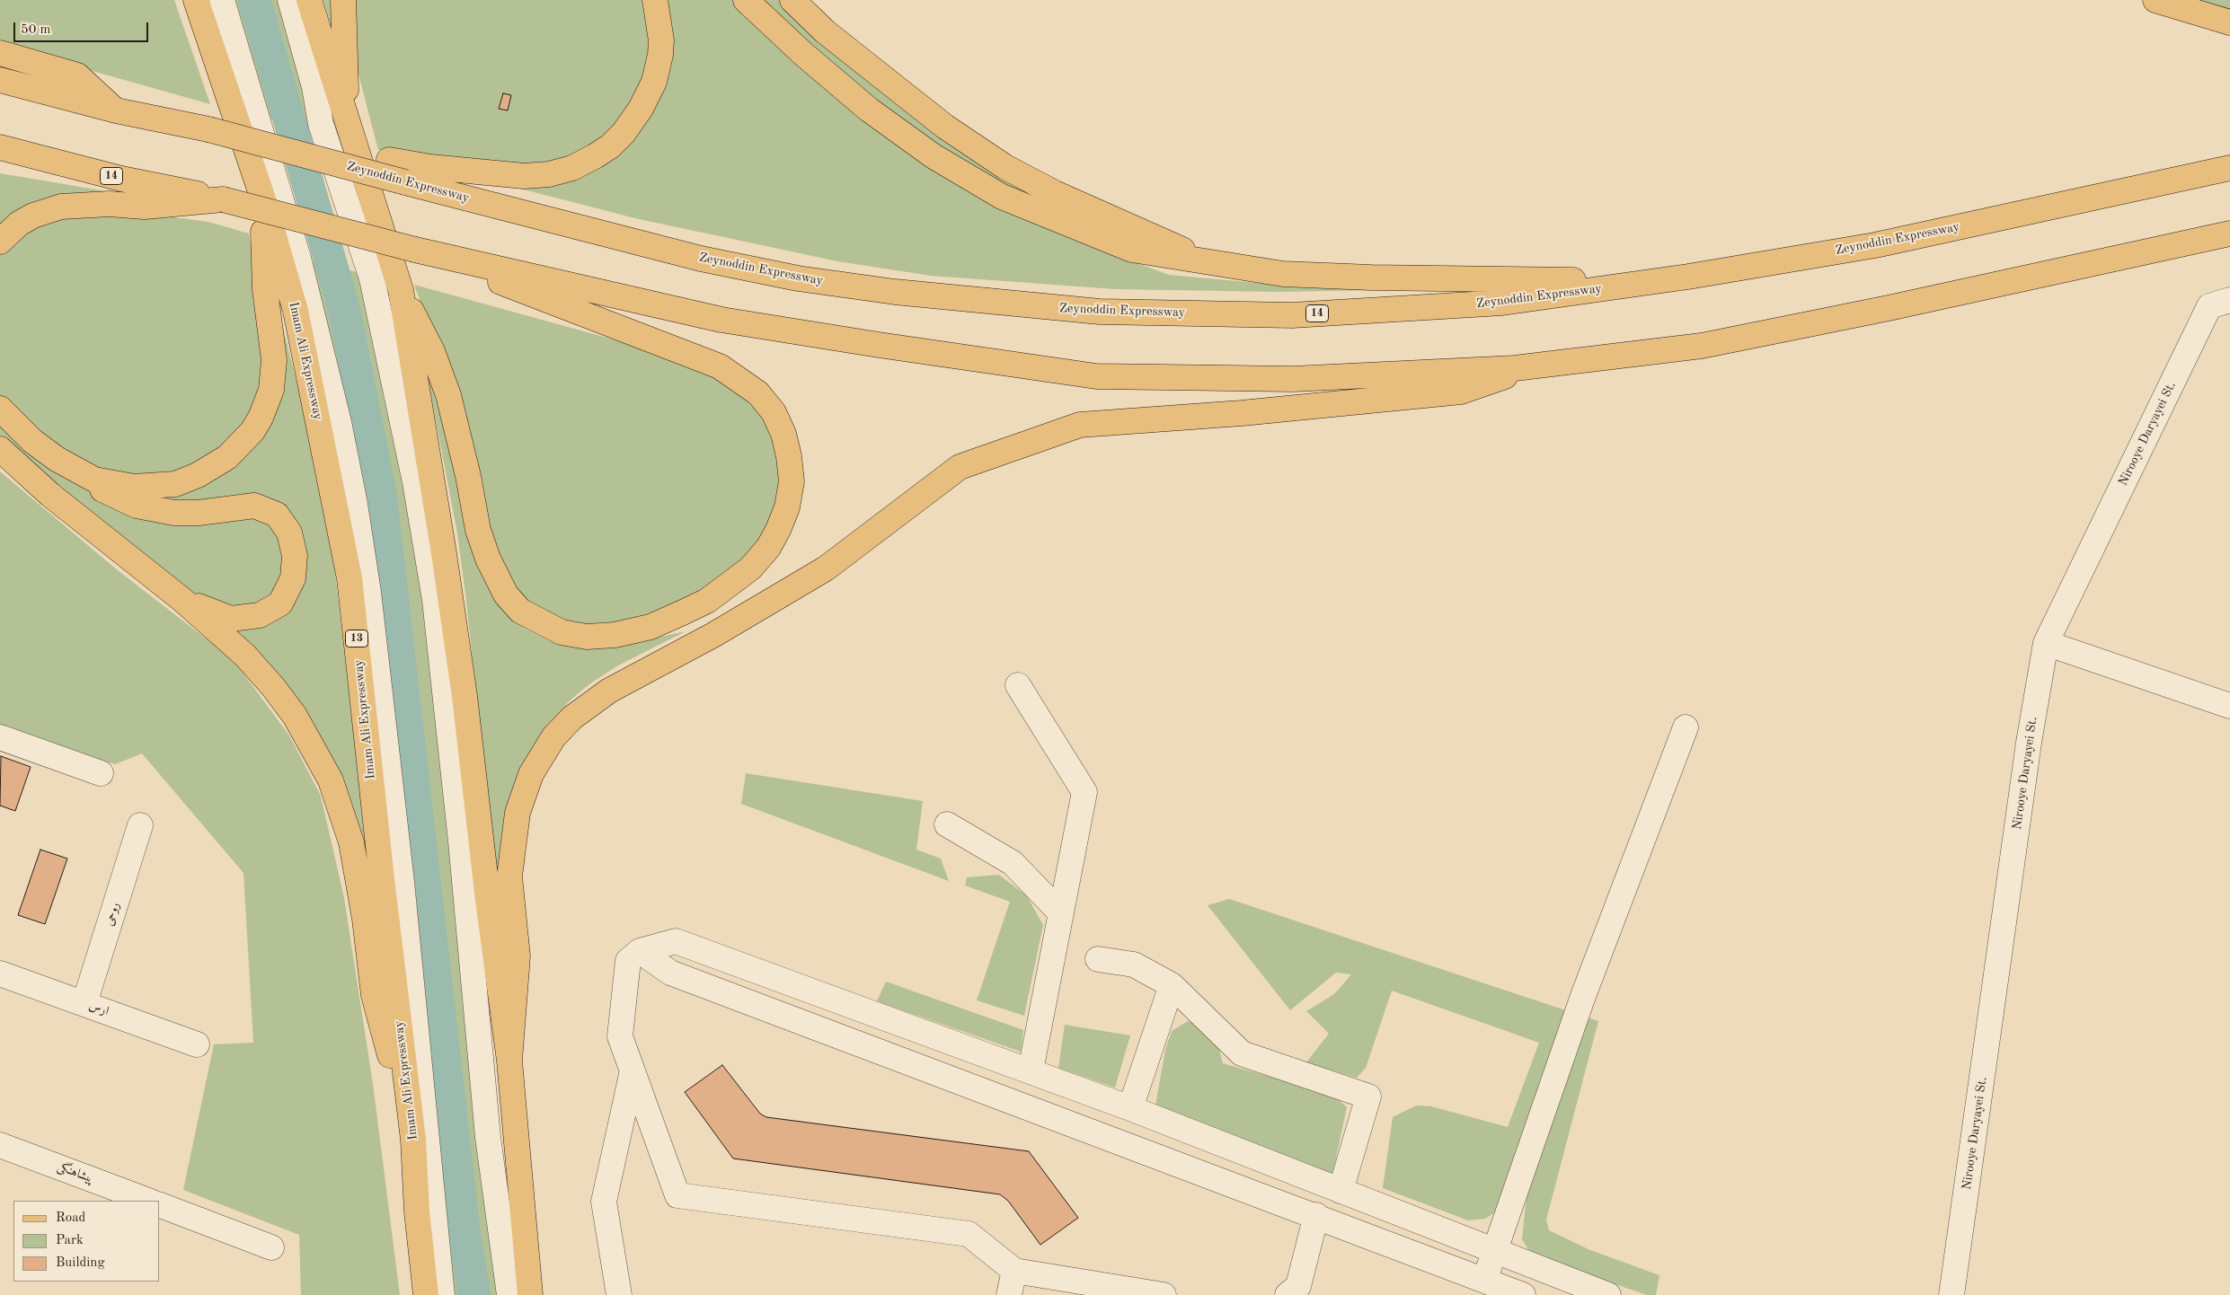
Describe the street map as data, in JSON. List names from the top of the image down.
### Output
{
  "streets": {
    "main road": [
      "14",
      "Zeynoddin Expressway",
      "Imam Ali Expressway",
      "13"
    ],
    "street": [
      "Nirooye Daryayei St.",
      "روحی",
      "ارس",
      "پیشاهنگی"
    ]
  },
  "crossings": [
    ["روحی", "ارس"]
  ],
  "legend": ["Road", "Park", "Building"],
  "scale_bar": "50 m"
}
